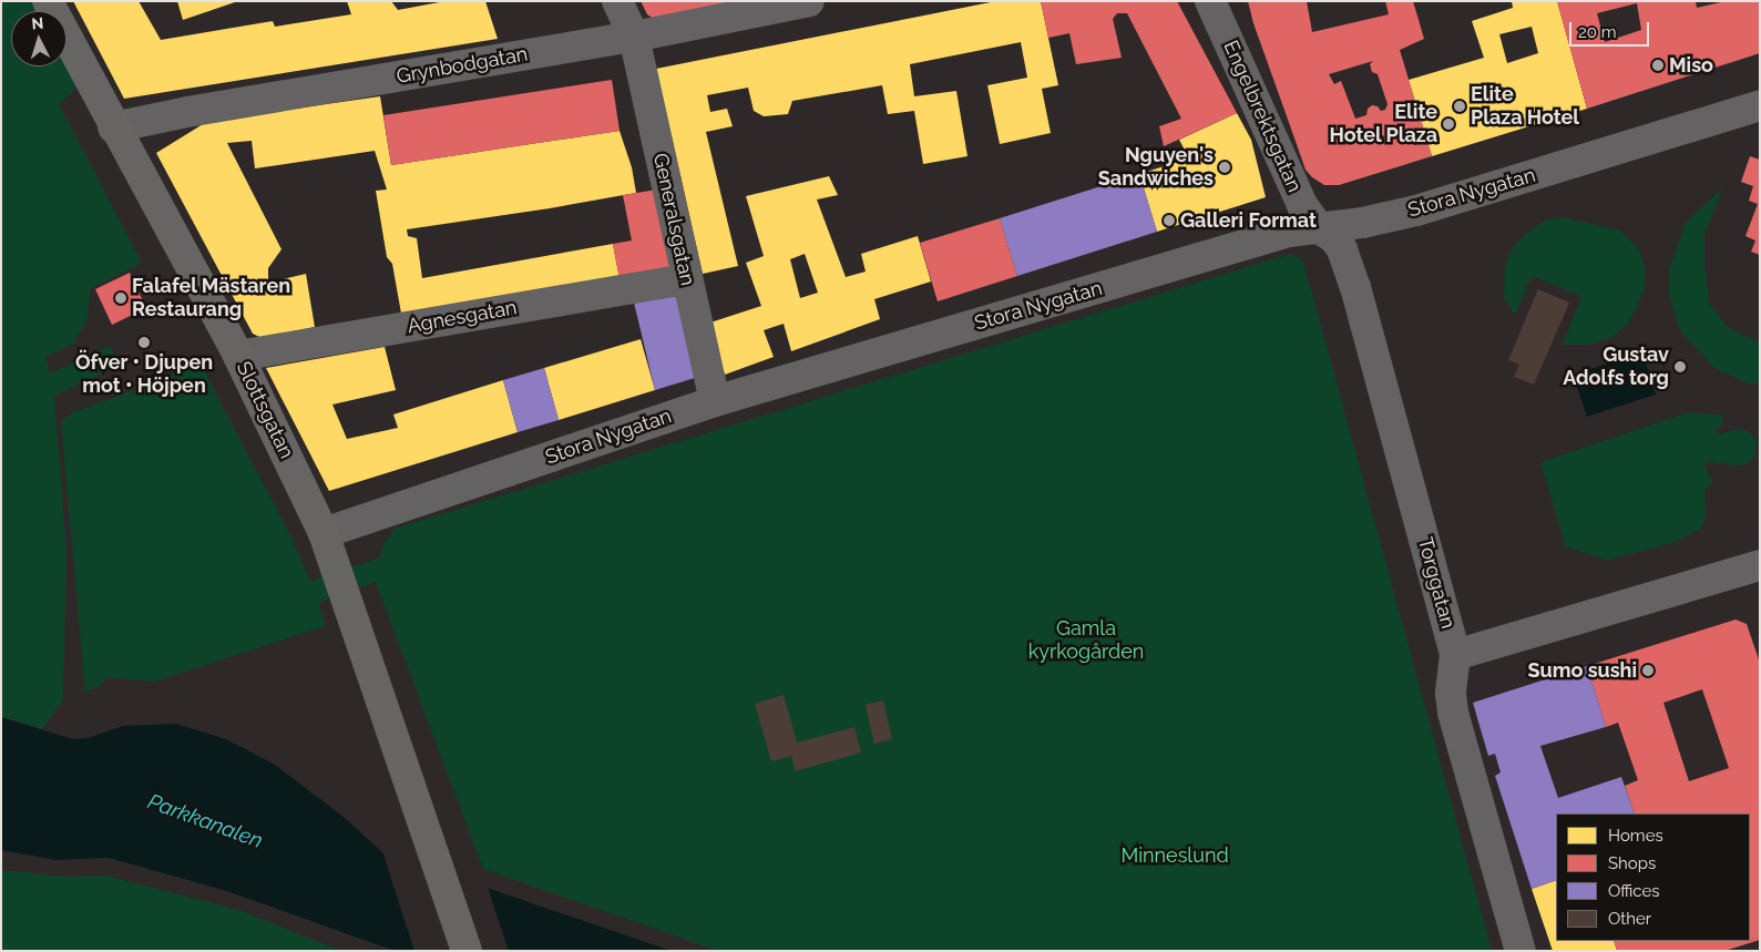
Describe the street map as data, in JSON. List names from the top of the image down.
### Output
{
  "streets": {
    "main road": ["Slottsgatan"],
    "street": [
      "Grynbodgatan",
      "Engelbrektsgatan",
      "Stora Nygatan",
      "Generalsgatan",
      "Agnesgatan",
      "Torggatan"
    ]
  },
  "crossings": [
    ["Grynbodgatan", "Generalsgatan"],
    ["Grynbodgatan", "Slottsgatan"],
    ["Engelbrektsgatan", "Stora Nygatan"],
    ["Engelbrektsgatan", "Torggatan"],
    ["Stora Nygatan", "Generalsgatan"],
    ["Stora Nygatan", "Slottsgatan"],
    ["Stora Nygatan", "Torggatan"],
    ["Generalsgatan", "Agnesgatan"],
    ["Agnesgatan", "Slottsgatan"]
  ],
  "water": ["Parkkanalen"],
  "parks": ["Gamla kyrkogården", "Minneslund"],
  "places": [
    "Miso",
    "Elite Plaza Hotel",
    "Elite Hotel Plaza",
    "Nguyen's Sandwiches",
    "Galleri Format",
    "Falafel Mästaren Restaurang",
    "Öfver • Djupen mot • Höjpen",
    "Gustav Adolfs torg",
    "Sumo sushi"
  ],
  "legend": [
    "Homes",
    "Shops",
    "Offices",
    "Other"
  ],
  "scale_bar": "20 m",
  "north": "top"
}
